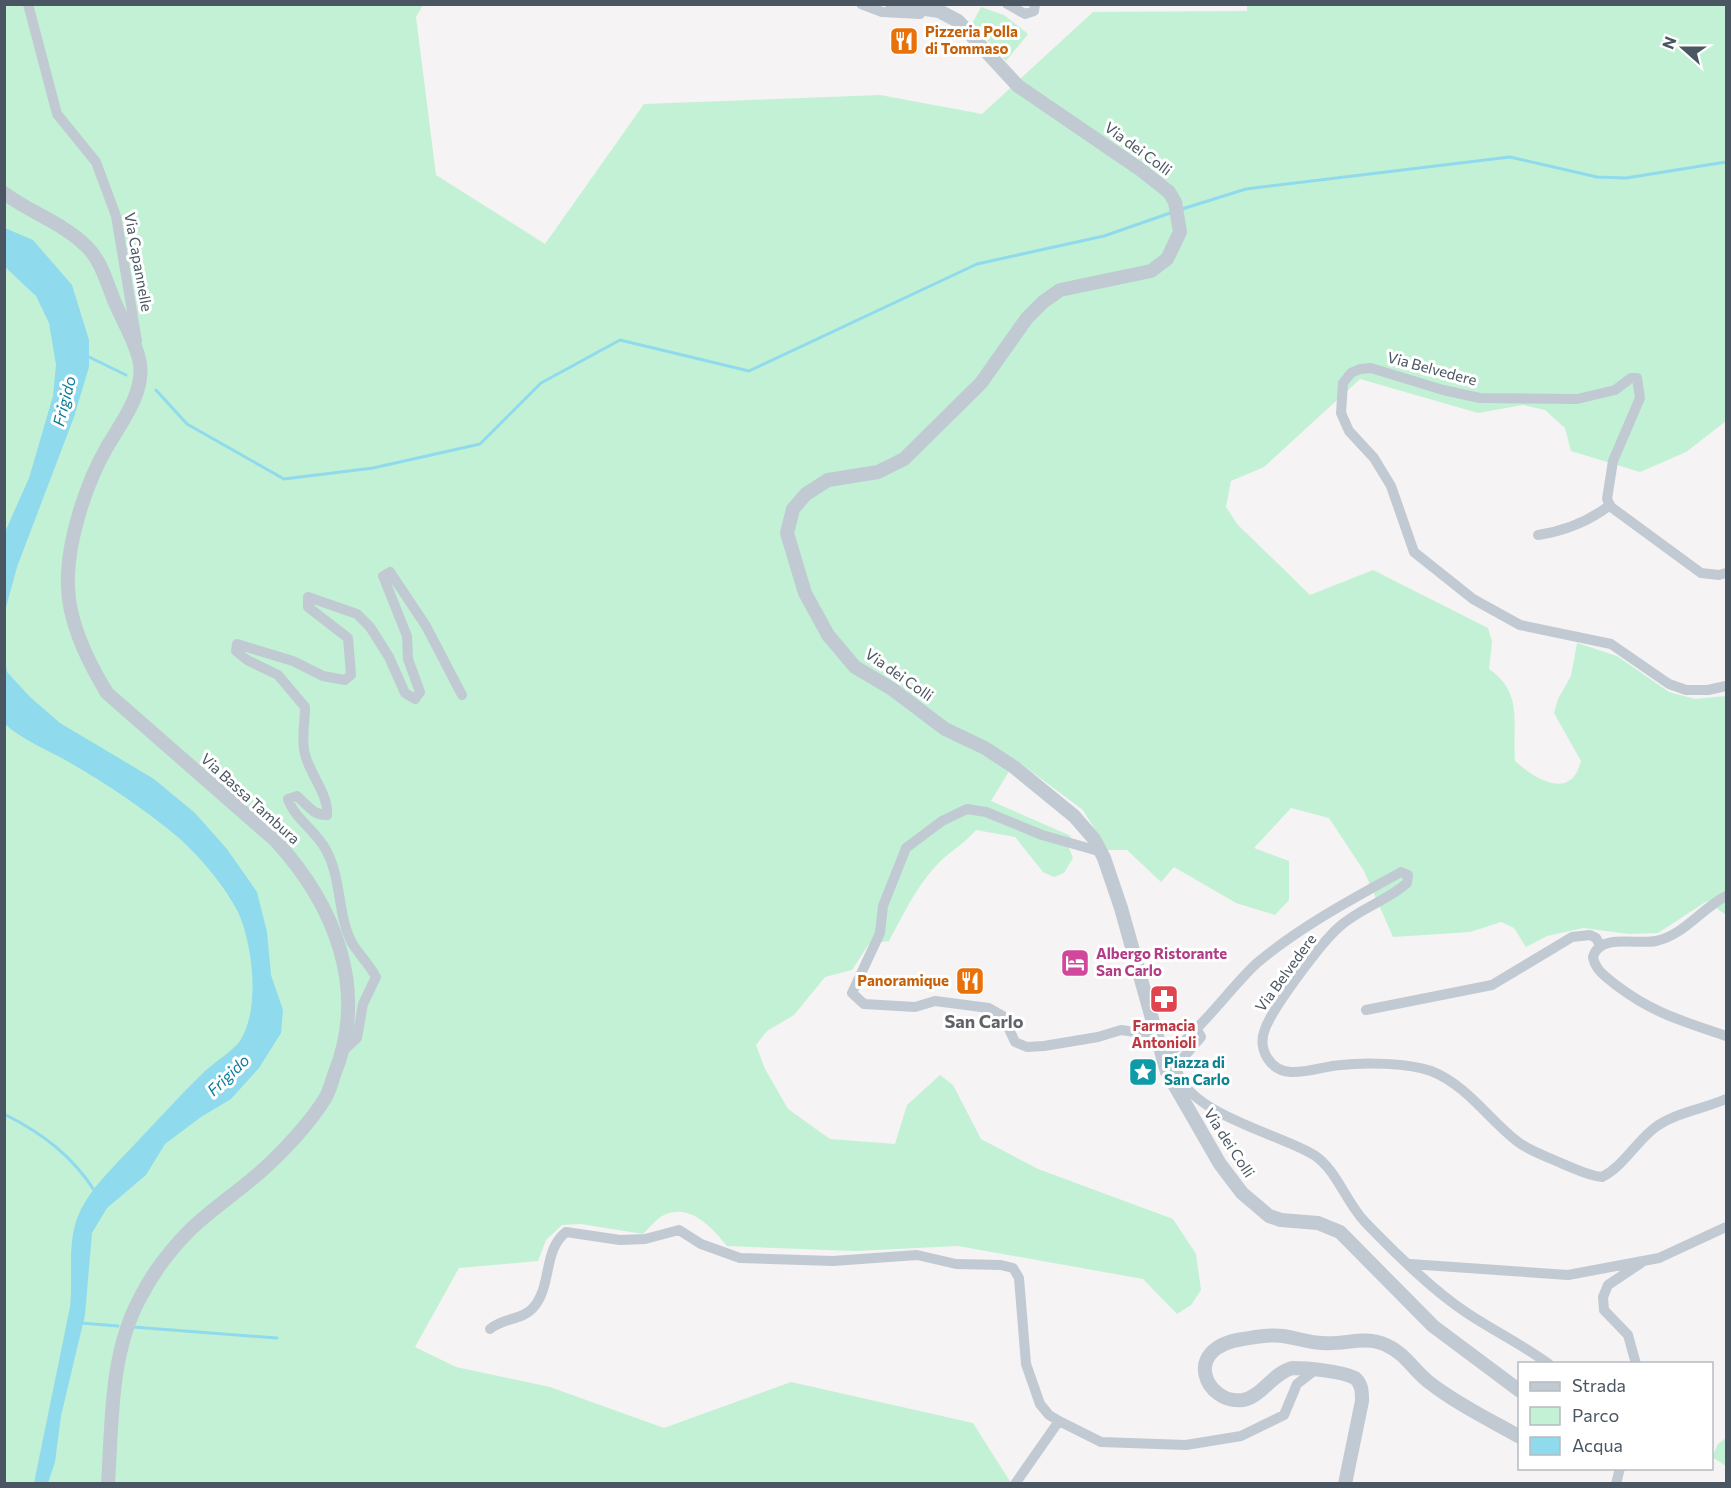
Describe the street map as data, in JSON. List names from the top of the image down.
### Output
{
  "streets": {
    "street": [
      "Via dei Colli",
      "Via Capannelle",
      "Via Belvedere",
      "Via Bassa Tambura"
    ]
  },
  "crossings": [
    ["Via dei Colli", "Via Belvedere"],
    ["Via Capannelle", "Via Bassa Tambura"]
  ],
  "districts": ["San Carlo"],
  "water": ["Frigido"],
  "places": {
    "restaurant": ["Pizzeria Polla di Tommaso", "Panoramique"],
    "hotel": ["Albergo Ristorante San Carlo"],
    "pharmacy": ["Farmacia Antonioli"],
    "place": ["Piazza di San Carlo"]
  },
  "legend": ["Strada", "Parco", "Acqua"],
  "north": "left"
}
